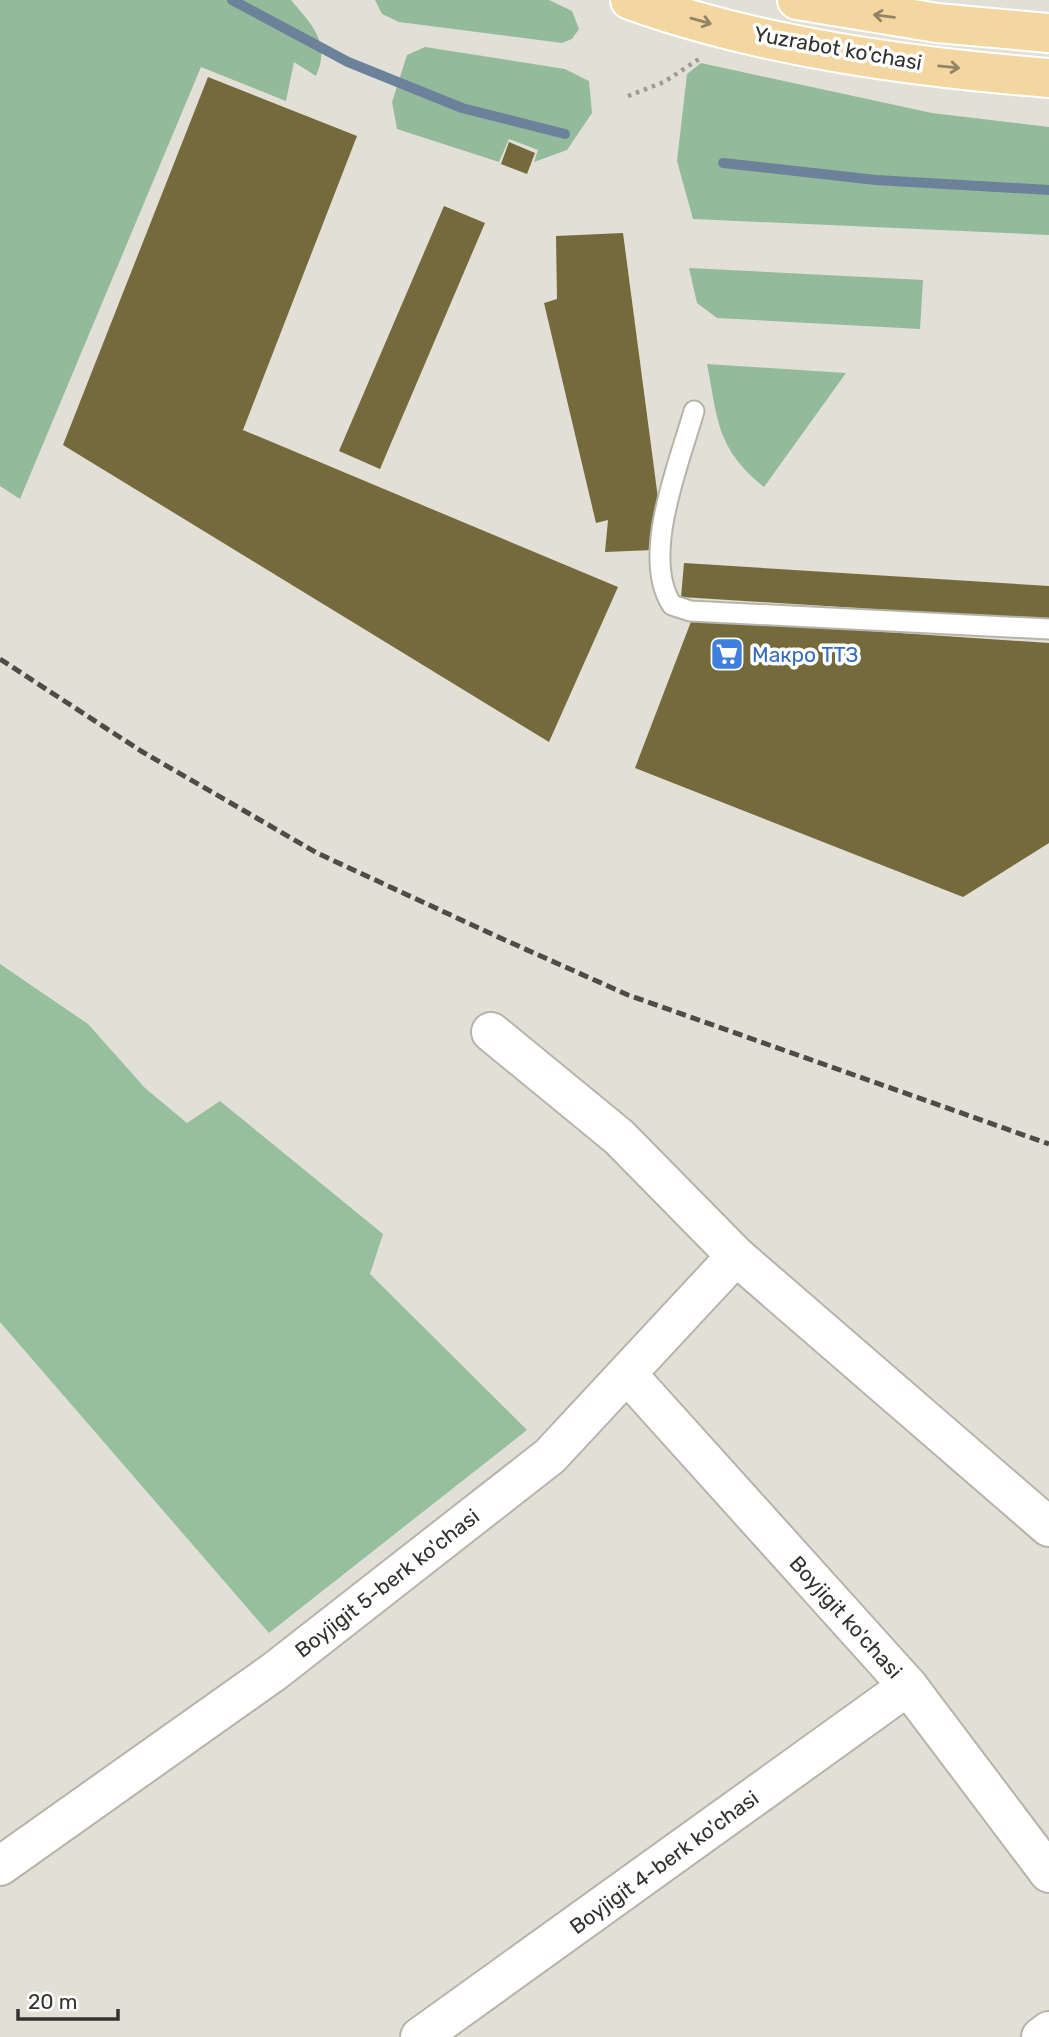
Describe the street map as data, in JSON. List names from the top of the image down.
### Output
{
  "streets": {
    "main road": ["Yuzrabot ko'chasi"],
    "street": ["Boyjigit 5-berk ko'chasi", "Boyjigit ko'chasi", "Boyjigit 4-berk ko'chasi"]
  },
  "crossings": [
    ["Boyjigit 5-berk ko'chasi", "Boyjigit ko'chasi"],
    ["Boyjigit ko'chasi", "Boyjigit 4-berk ko'chasi"]
  ],
  "places": {
    "supermarket": ["Макро ТТЗ"]
  },
  "scale_bar": "20 m"
}
